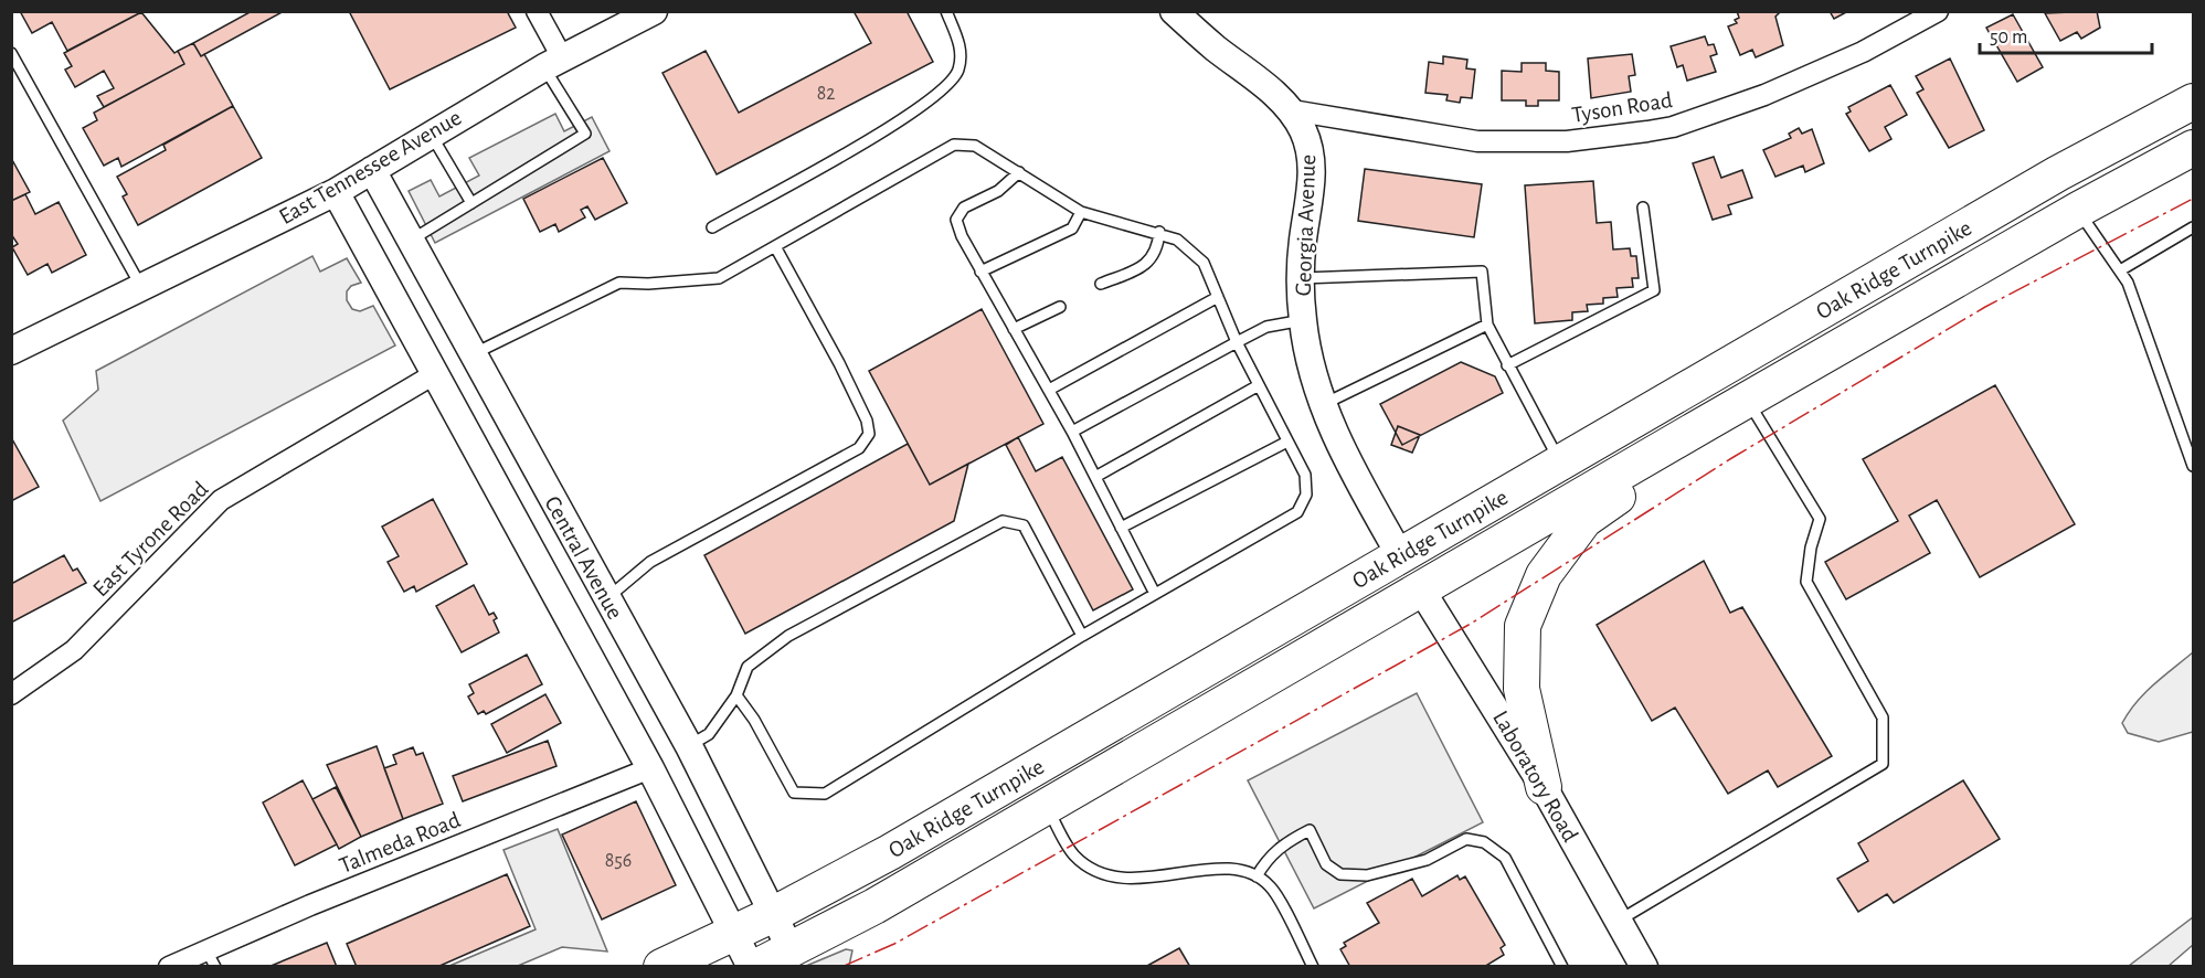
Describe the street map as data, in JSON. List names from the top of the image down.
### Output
{
  "streets": {
    "highway": ["Oak Ridge Turnpike"],
    "street": [
      "Tyson Road",
      "East Tennessee Avenue",
      "Georgia Avenue",
      "East Tyrone Road",
      "Central Avenue",
      "Laboratory Road",
      "Talmeda Road"
    ]
  },
  "crossings": [
    ["Tyson Road", "Georgia Avenue"],
    ["East Tennessee Avenue", "Central Avenue"],
    ["Georgia Avenue", "Oak Ridge Turnpike"],
    ["Oak Ridge Turnpike", "Central Avenue"],
    ["Oak Ridge Turnpike", "Laboratory Road"],
    ["East Tyrone Road", "Central Avenue"],
    ["Central Avenue", "Talmeda Road"]
  ],
  "house_numbers": ["82", "856"],
  "scale_bar": "50 m"
}
